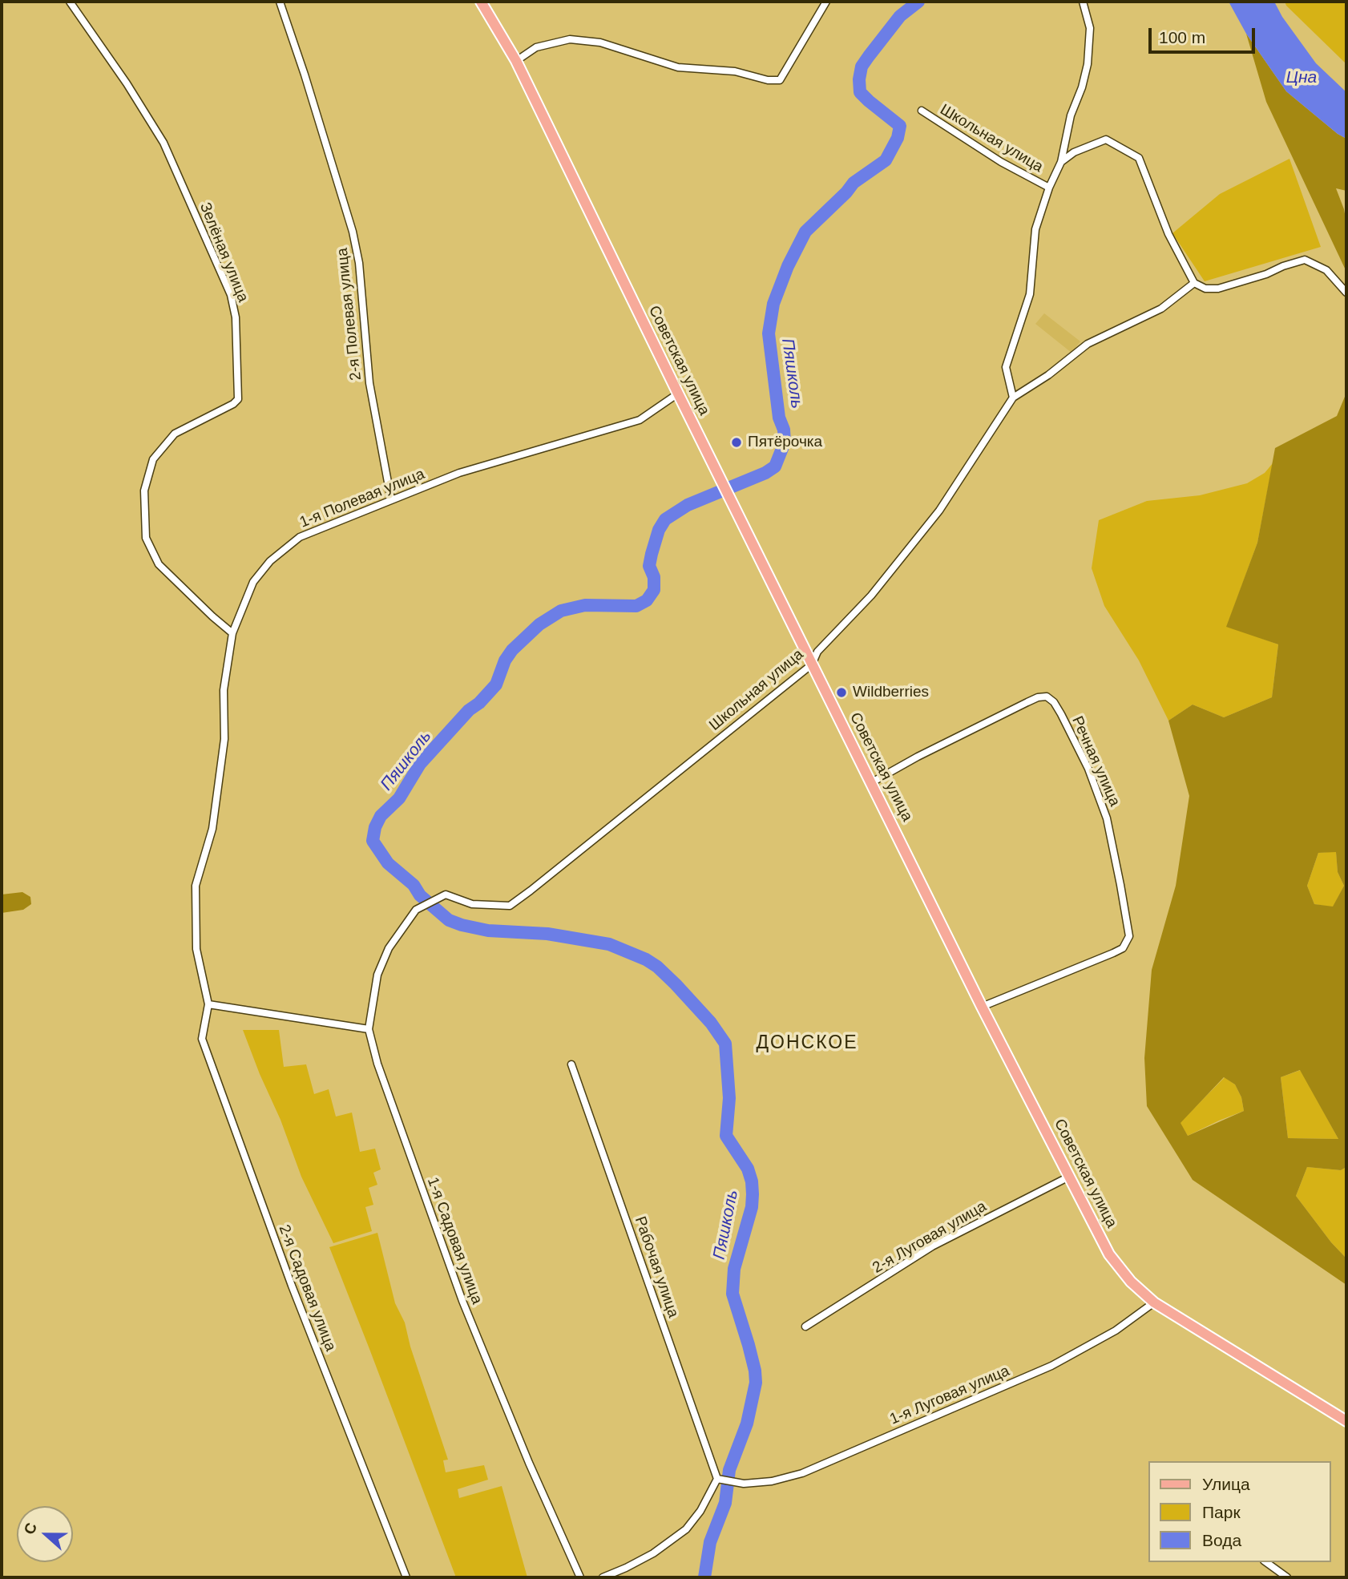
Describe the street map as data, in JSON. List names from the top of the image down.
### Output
{
  "streets": {
    "main road": ["Советская улица"],
    "street": [
      "Школьная улица",
      "Зелёная улица",
      "2-я Полевая улица",
      "1-я Полевая улица",
      "Речная улица",
      "2-я Луговая улица",
      "1-я Садовая улица",
      "Рабочая улица",
      "2-я Садовая улица",
      "1-я Луговая улица"
    ]
  },
  "crossings": [
    ["Школьная улица", "Советская улица"],
    ["Школьная улица", "1-я Садовая улица"],
    ["Зелёная улица", "1-я Полевая улица"],
    ["2-я Полевая улица", "1-я Полевая улица"],
    ["Советская улица", "1-я Полевая улица"],
    ["Советская улица", "Речная улица"],
    ["Советская улица", "2-я Луговая улица"],
    ["Советская улица", "1-я Луговая улица"],
    ["1-я Полевая улица", "2-я Садовая улица"],
    ["Рабочая улица", "1-я Луговая улица"]
  ],
  "districts": ["ДОНСКОЕ"],
  "water": ["Цна", "Пяшколь"],
  "places": ["Пятёрочка", "Wildberries"],
  "legend": ["Улица", "Парк", "Вода"],
  "scale_bar": "100 m",
  "north": "left"
}
